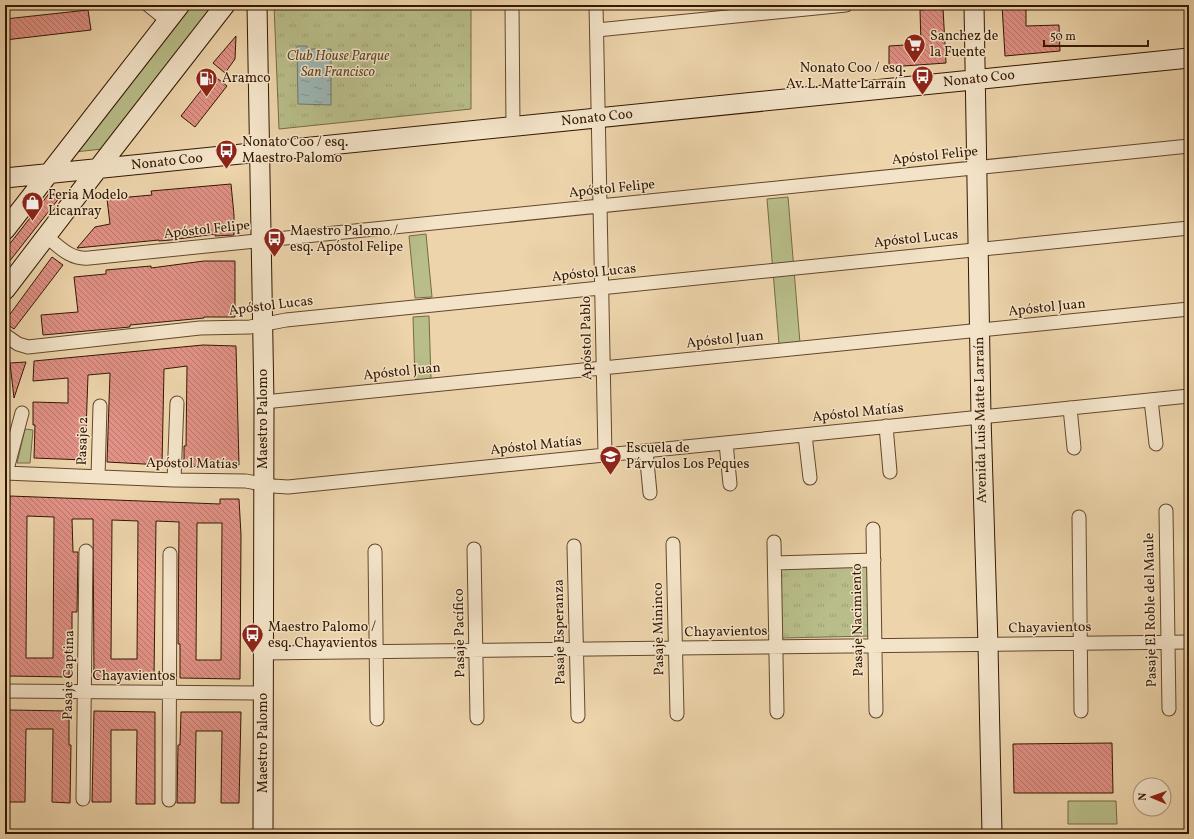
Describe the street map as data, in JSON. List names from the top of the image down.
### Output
{
  "streets": {
    "street": [
      "Nonato Coo",
      "Apóstol Felipe",
      "Apóstol Lucas",
      "Apóstol Juan",
      "Apóstol Pablo",
      "Apóstol Matías",
      "Maestro Palomo",
      "Avenida Luis Matte Larraín",
      "Pasaje 2",
      "Pasaje El Roble del Maule",
      "Pasaje Nacimiento",
      "Chayavientos",
      "Pasaje Mininco",
      "Pasaje Esperanza",
      "Pasaje Pacífico",
      "Pasaje Captina"
    ]
  },
  "crossings": [
    ["Nonato Coo", "Apóstol Pablo"],
    ["Nonato Coo", "Maestro Palomo"],
    ["Nonato Coo", "Avenida Luis Matte Larraín"],
    ["Apóstol Felipe", "Apóstol Pablo"],
    ["Apóstol Felipe", "Maestro Palomo"],
    ["Apóstol Felipe", "Avenida Luis Matte Larraín"],
    ["Apóstol Lucas", "Apóstol Pablo"],
    ["Apóstol Lucas", "Maestro Palomo"],
    ["Apóstol Lucas", "Avenida Luis Matte Larraín"],
    ["Apóstol Juan", "Apóstol Pablo"],
    ["Apóstol Juan", "Maestro Palomo"],
    ["Apóstol Juan", "Avenida Luis Matte Larraín"],
    ["Apóstol Pablo", "Apóstol Matías"],
    ["Apóstol Matías", "Maestro Palomo"],
    ["Apóstol Matías", "Avenida Luis Matte Larraín"],
    ["Apóstol Matías", "Pasaje 2"],
    ["Maestro Palomo", "Chayavientos"],
    ["Avenida Luis Matte Larraín", "Chayavientos"],
    ["Pasaje El Roble del Maule", "Chayavientos"],
    ["Pasaje Nacimiento", "Chayavientos"],
    ["Chayavientos", "Pasaje Mininco"],
    ["Chayavientos", "Pasaje Esperanza"],
    ["Chayavientos", "Pasaje Pacífico"],
    ["Chayavientos", "Pasaje Captina"]
  ],
  "parks": ["Club House Parque San Francisco"],
  "places": {
    "supermarket": ["Sanchez de la Fuente"],
    "bus stop": [
      "Nonato Coo / esq. Av. L. Matte Larraín",
      "Nonato Coo / esq. Maestro Palomo",
      "Maestro Palomo / esq. Apóstol Felipe",
      "Maestro Palomo / esq. Chayavientos"
    ],
    "fuel station": ["Aramco"],
    "shop": ["Feria Modelo Licanray"],
    "school or university": ["Escuela de Párvulos Los Peques"]
  },
  "scale_bar": "50 m",
  "north": "left"
}
